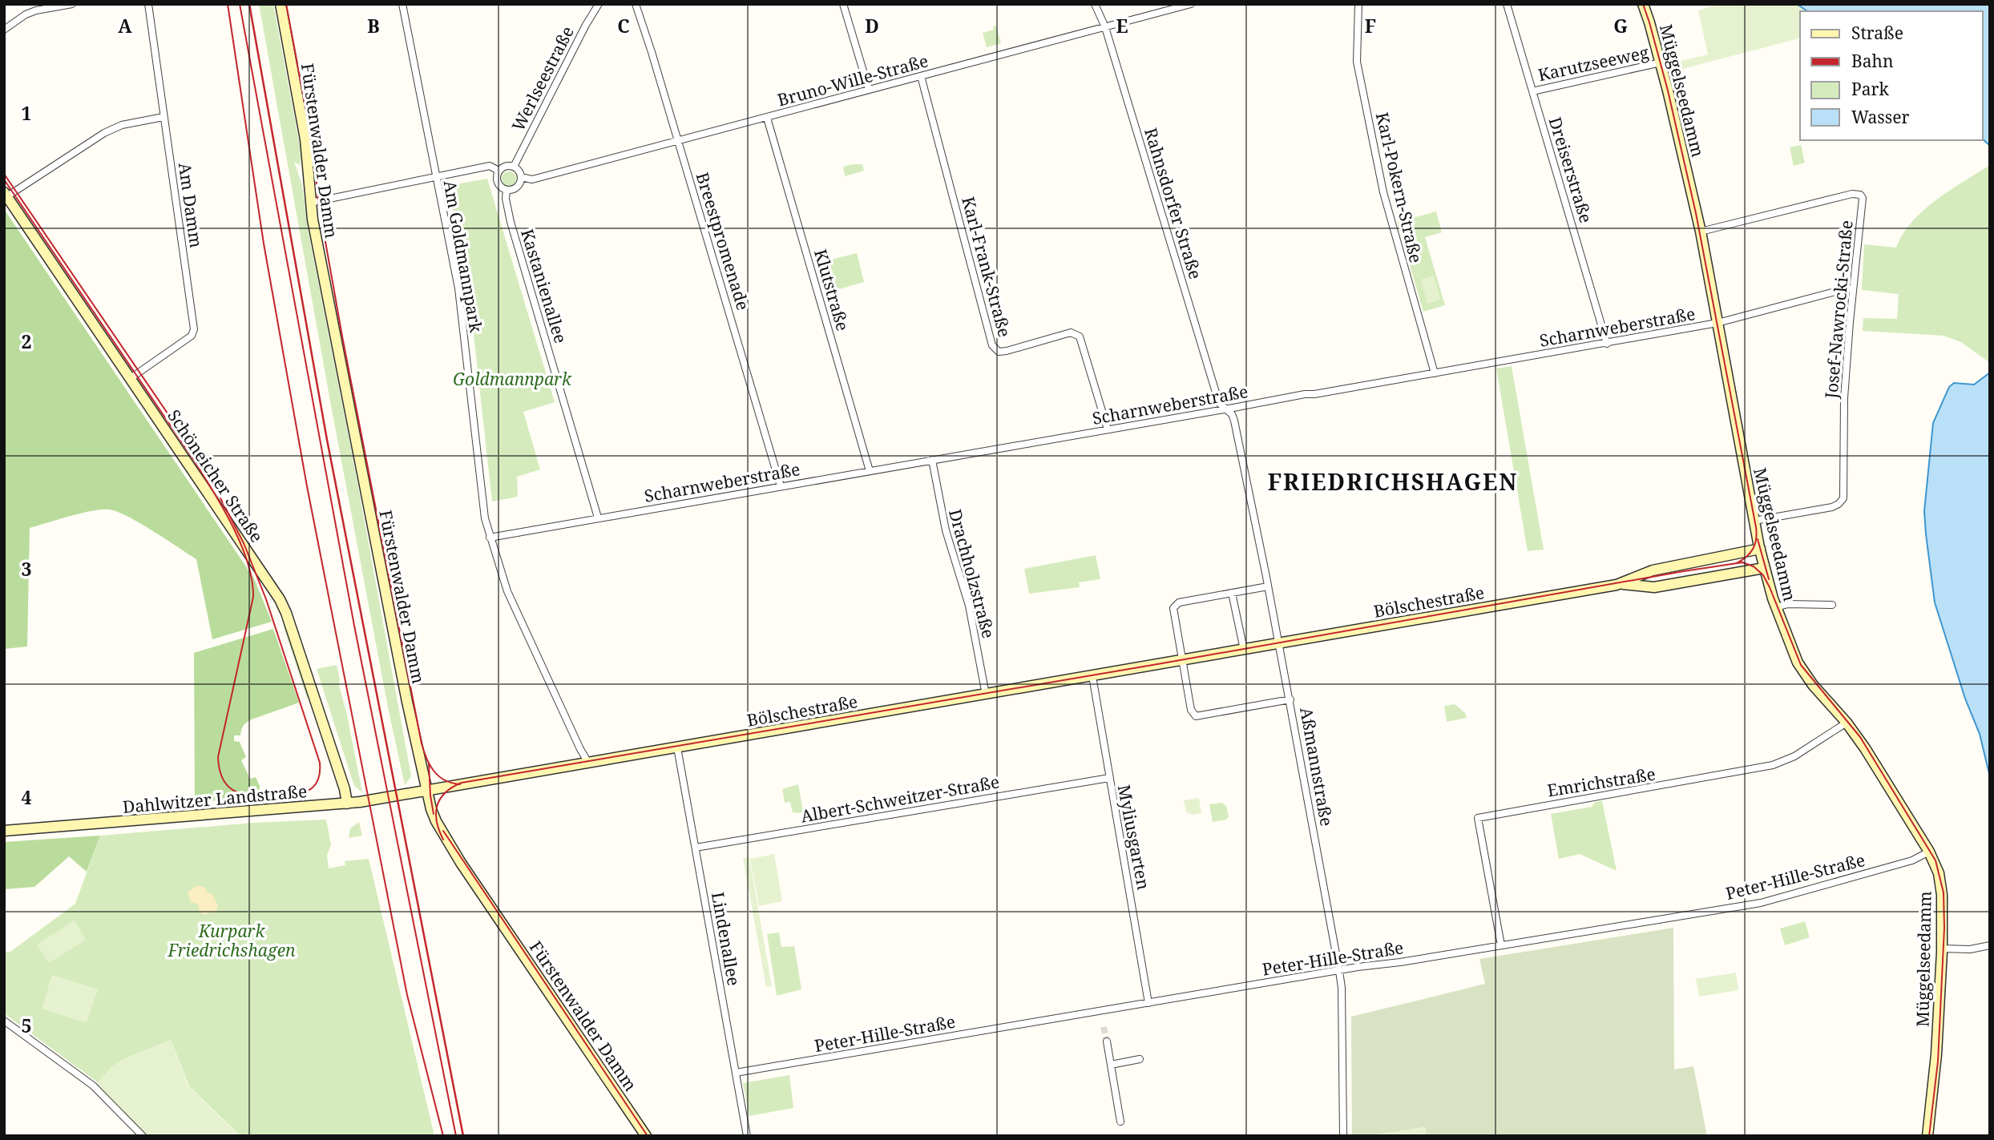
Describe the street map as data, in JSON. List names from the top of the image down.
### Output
{
  "streets": {
    "main road": [
      "Müggelseedamm",
      "Fürstenwalder Damm",
      "Schöneicher Straße",
      "Bölschestraße",
      "Dahlwitzer Landstraße"
    ],
    "street": [
      "Karutzseeweg",
      "Werlseestraße",
      "Bruno-Wille-Straße",
      "Dreiserstraße",
      "Karl-Pokern-Straße",
      "Rahnsdorfer Straße",
      "Am Damm",
      "Breestpromenade",
      "Am Goldmannpark",
      "Karl-Frank-Straße",
      "Kastanienallee",
      "Klutstraße",
      "Josef-Nawrocki-Straße",
      "Scharnweberstraße",
      "Drachholzstraße",
      "Aßmannstraße",
      "Emrichstraße",
      "Albert-Schweitzer-Straße",
      "Myliusgarten",
      "Peter-Hille-Straße",
      "Lindenallee"
    ]
  },
  "crossings": [
    ["Karutzseeweg", "Müggelseedamm"],
    ["Karutzseeweg", "Dreiserstraße"],
    ["Werlseestraße", "Bruno-Wille-Straße"],
    ["Werlseestraße", "Kastanienallee"],
    ["Bruno-Wille-Straße", "Rahnsdorfer Straße"],
    ["Bruno-Wille-Straße", "Breestpromenade"],
    ["Bruno-Wille-Straße", "Karl-Frank-Straße"],
    ["Bruno-Wille-Straße", "Kastanienallee"],
    ["Bruno-Wille-Straße", "Klutstraße"],
    ["Müggelseedamm", "Josef-Nawrocki-Straße"],
    ["Müggelseedamm", "Scharnweberstraße"],
    ["Müggelseedamm", "Bölschestraße"],
    ["Müggelseedamm", "Emrichstraße"],
    ["Müggelseedamm", "Peter-Hille-Straße"],
    ["Fürstenwalder Damm", "Bölschestraße"],
    ["Fürstenwalder Damm", "Dahlwitzer Landstraße"],
    ["Dreiserstraße", "Scharnweberstraße"],
    ["Karl-Pokern-Straße", "Scharnweberstraße"],
    ["Rahnsdorfer Straße", "Scharnweberstraße"],
    ["Rahnsdorfer Straße", "Aßmannstraße"],
    ["Am Damm", "Schöneicher Straße"],
    ["Breestpromenade", "Scharnweberstraße"],
    ["Am Goldmannpark", "Scharnweberstraße"],
    ["Am Goldmannpark", "Bölschestraße"],
    ["Karl-Frank-Straße", "Scharnweberstraße"],
    ["Kastanienallee", "Scharnweberstraße"],
    ["Klutstraße", "Scharnweberstraße"],
    ["Josef-Nawrocki-Straße", "Scharnweberstraße"],
    ["Scharnweberstraße", "Drachholzstraße"],
    ["Scharnweberstraße", "Aßmannstraße"],
    ["Schöneicher Straße", "Dahlwitzer Landstraße"],
    ["Drachholzstraße", "Bölschestraße"],
    ["Bölschestraße", "Aßmannstraße"],
    ["Bölschestraße", "Dahlwitzer Landstraße"],
    ["Bölschestraße", "Myliusgarten"],
    ["Bölschestraße", "Lindenallee"],
    ["Aßmannstraße", "Peter-Hille-Straße"],
    ["Emrichstraße", "Peter-Hille-Straße"],
    ["Albert-Schweitzer-Straße", "Myliusgarten"],
    ["Albert-Schweitzer-Straße", "Lindenallee"],
    ["Myliusgarten", "Peter-Hille-Straße"],
    ["Peter-Hille-Straße", "Lindenallee"]
  ],
  "districts": ["FRIEDRICHSHAGEN"],
  "parks": ["Goldmannpark", "Kurpark Friedrichshagen"],
  "legend": [
    "Straße",
    "Bahn",
    "Park",
    "Wasser"
  ],
  "grid": {
    "columns": [
      "A",
      "B",
      "C",
      "D",
      "E",
      "F",
      "G"
    ],
    "rows": [
      "1",
      "2",
      "3",
      "4",
      "5"
    ]
  }
}
